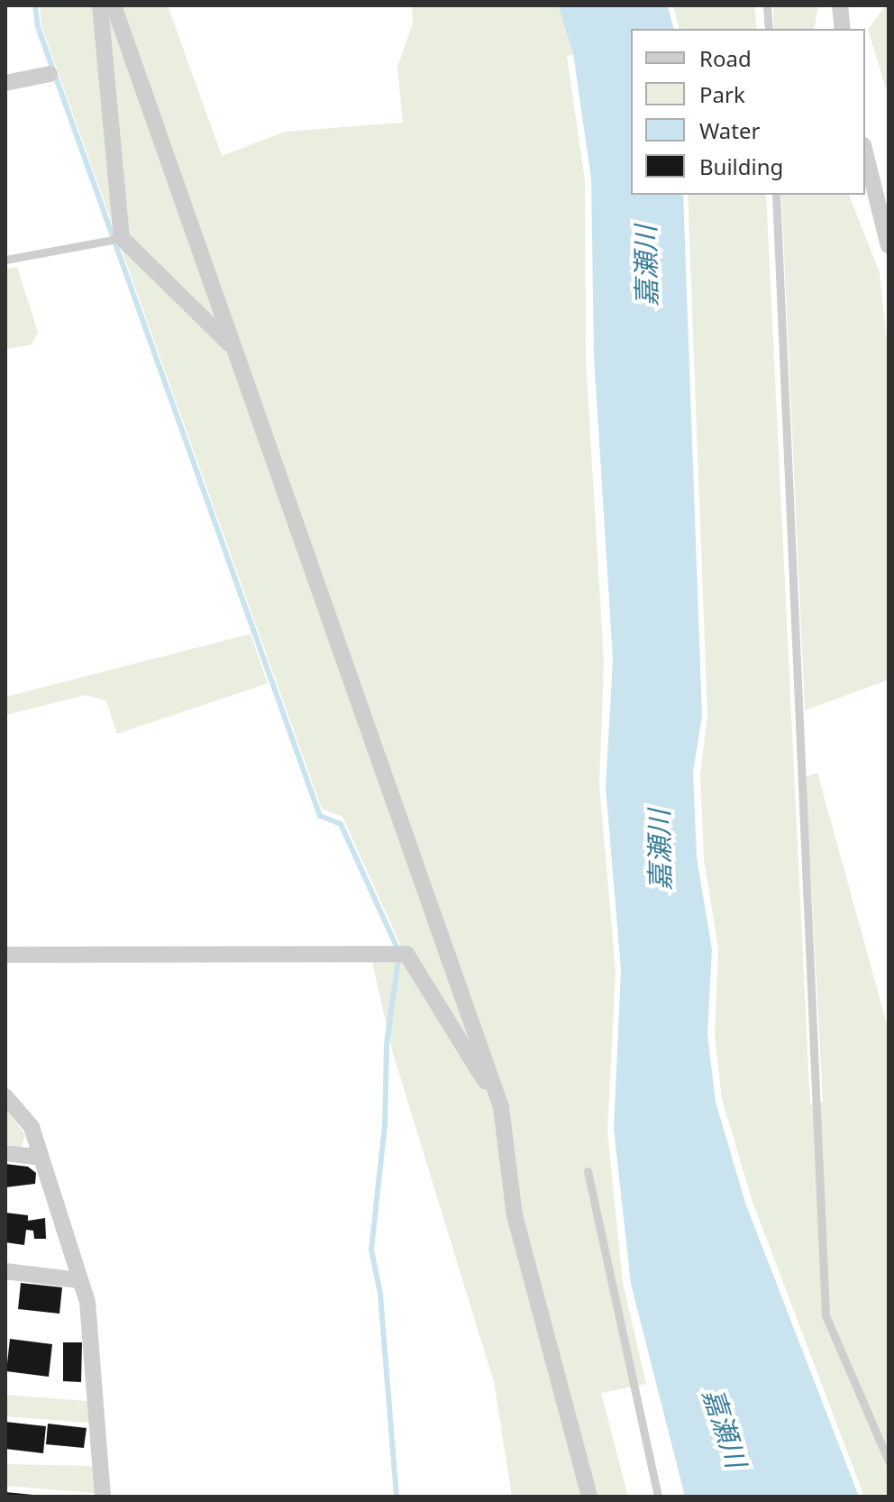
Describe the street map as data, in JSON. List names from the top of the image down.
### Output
{
  "water": ["嘉瀬川"],
  "legend": [
    "Road",
    "Park",
    "Water",
    "Building"
  ]
}
